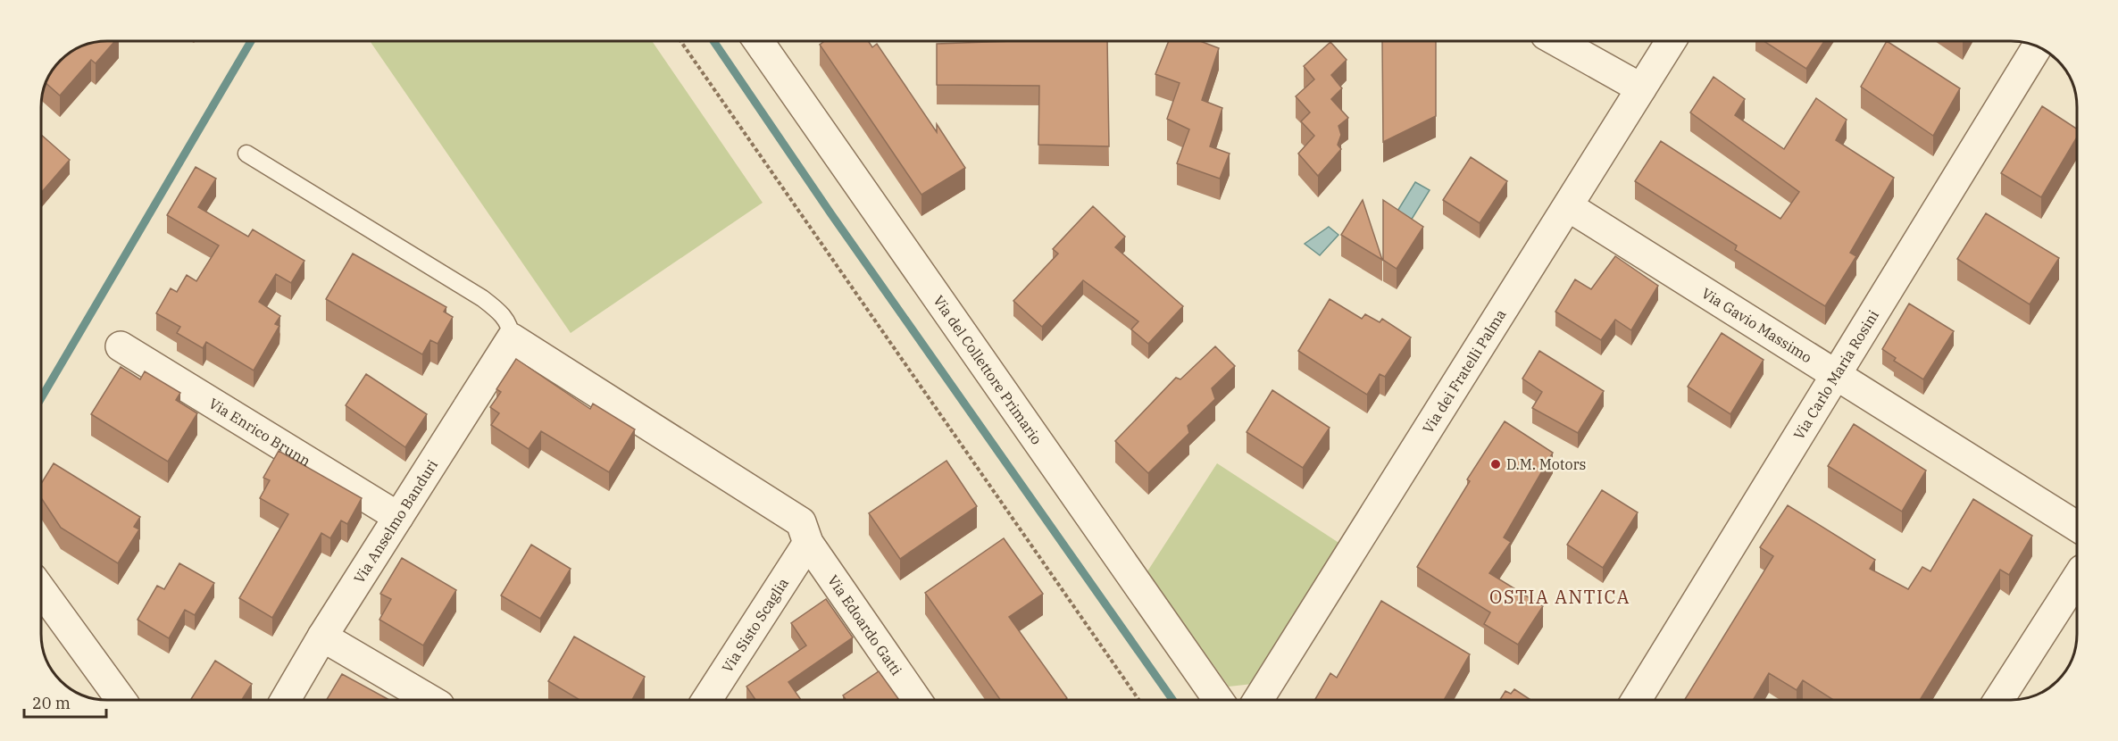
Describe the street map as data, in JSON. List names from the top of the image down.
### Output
{
  "streets": {
    "street": [
      "Via Gavio Massimo",
      "Via del Collettore Primario",
      "Via dei Fratelli Palma",
      "Via Carlo Maria Rosini",
      "Via Enrico Brunn",
      "Via Anselmo Banduri",
      "Via Sisto Scaglia",
      "Via Edoardo Gatti"
    ]
  },
  "crossings": [
    ["Via Gavio Massimo", "Via dei Fratelli Palma"],
    ["Via Gavio Massimo", "Via Carlo Maria Rosini"],
    ["Via Enrico Brunn", "Via Anselmo Banduri"],
    ["Via Anselmo Banduri", "Via Edoardo Gatti"],
    ["Via Sisto Scaglia", "Via Edoardo Gatti"]
  ],
  "districts": ["OSTIA ANTICA"],
  "places": ["D.M. Motors"],
  "scale_bar": "20 m"
}
